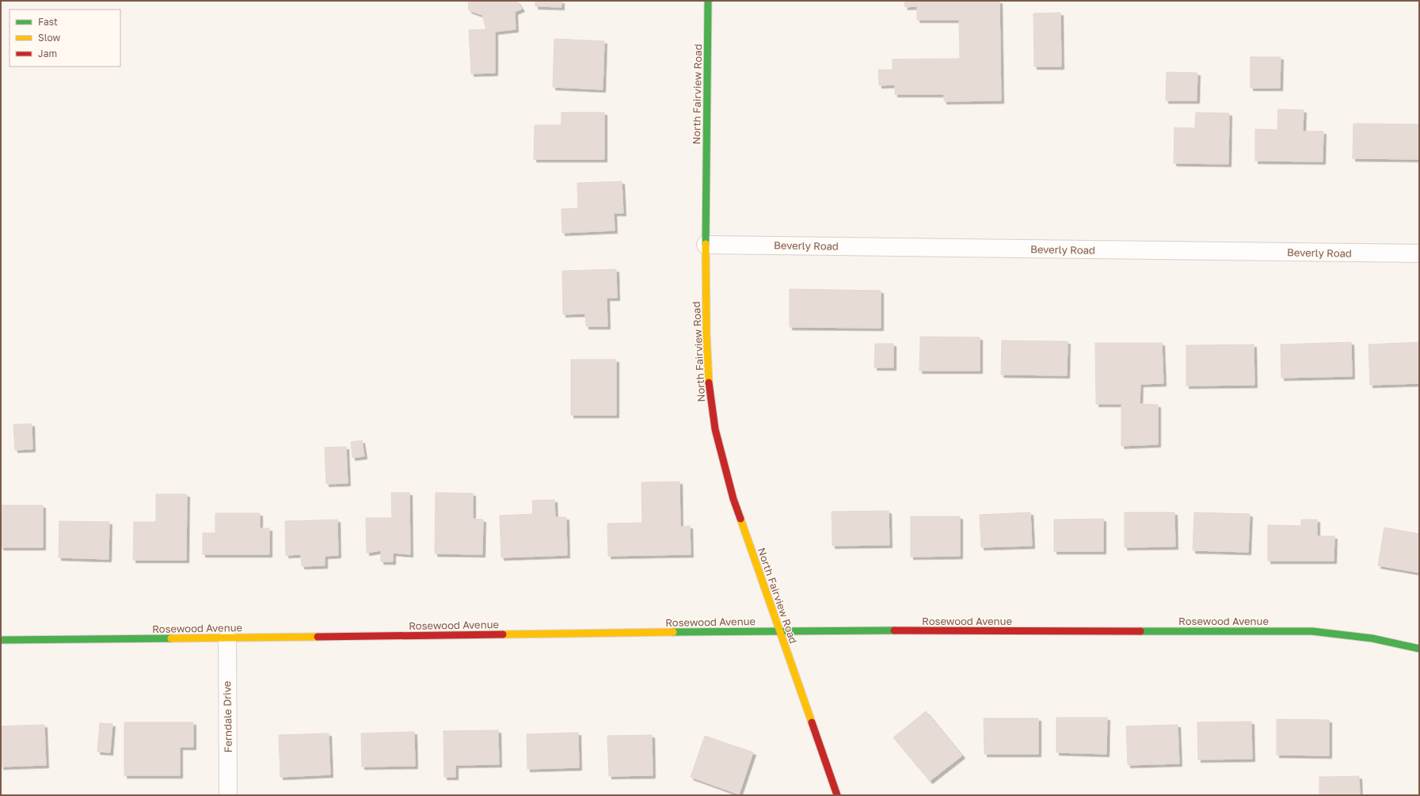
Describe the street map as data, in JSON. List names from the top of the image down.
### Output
{
  "streets": {
    "street": [
      "North Fairview Road",
      "Beverly Road",
      "Rosewood Avenue",
      "Ferndale Drive"
    ]
  },
  "crossings": [
    ["North Fairview Road", "Beverly Road"],
    ["North Fairview Road", "Rosewood Avenue"],
    ["Rosewood Avenue", "Ferndale Drive"]
  ],
  "legend": ["Fast", "Slow", "Jam"]
}
